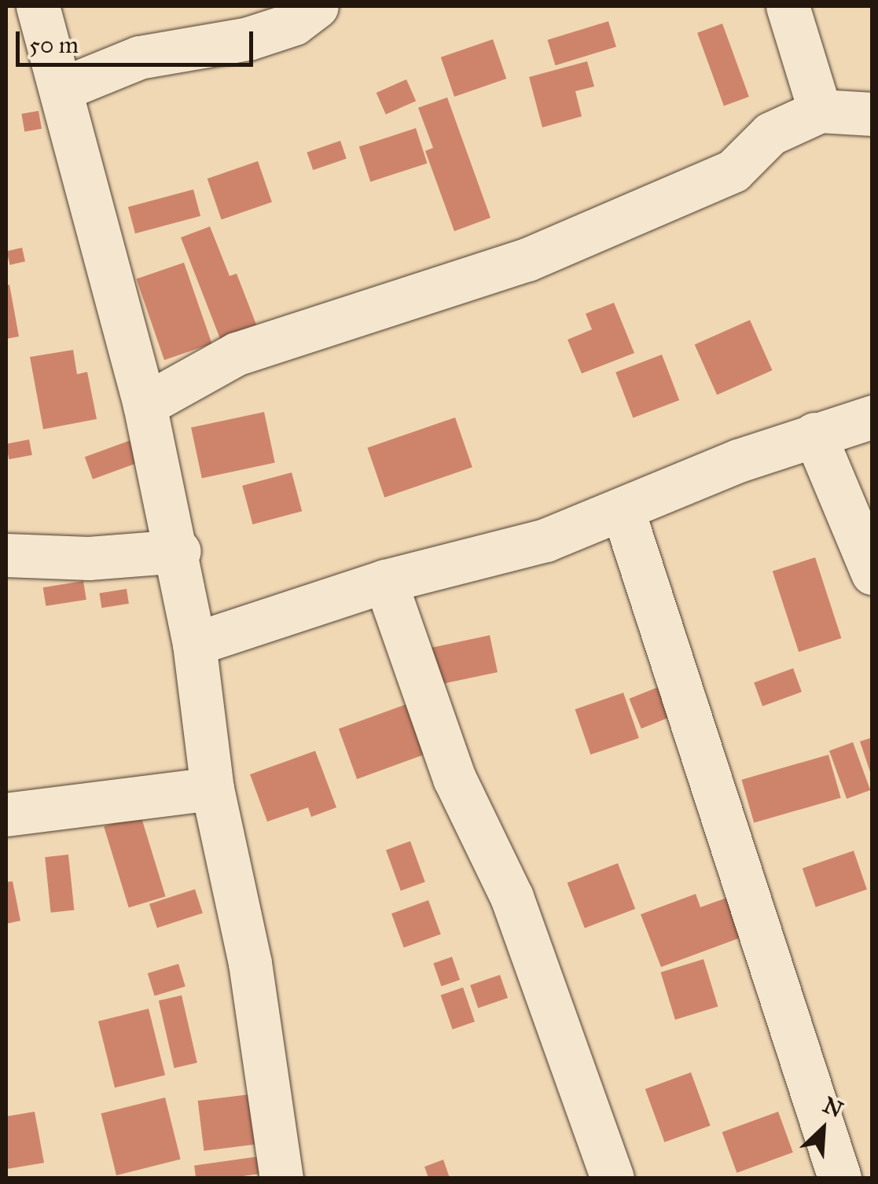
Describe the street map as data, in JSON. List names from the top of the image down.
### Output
{
  "scale_bar": "50 m",
  "north": "top right"
}
